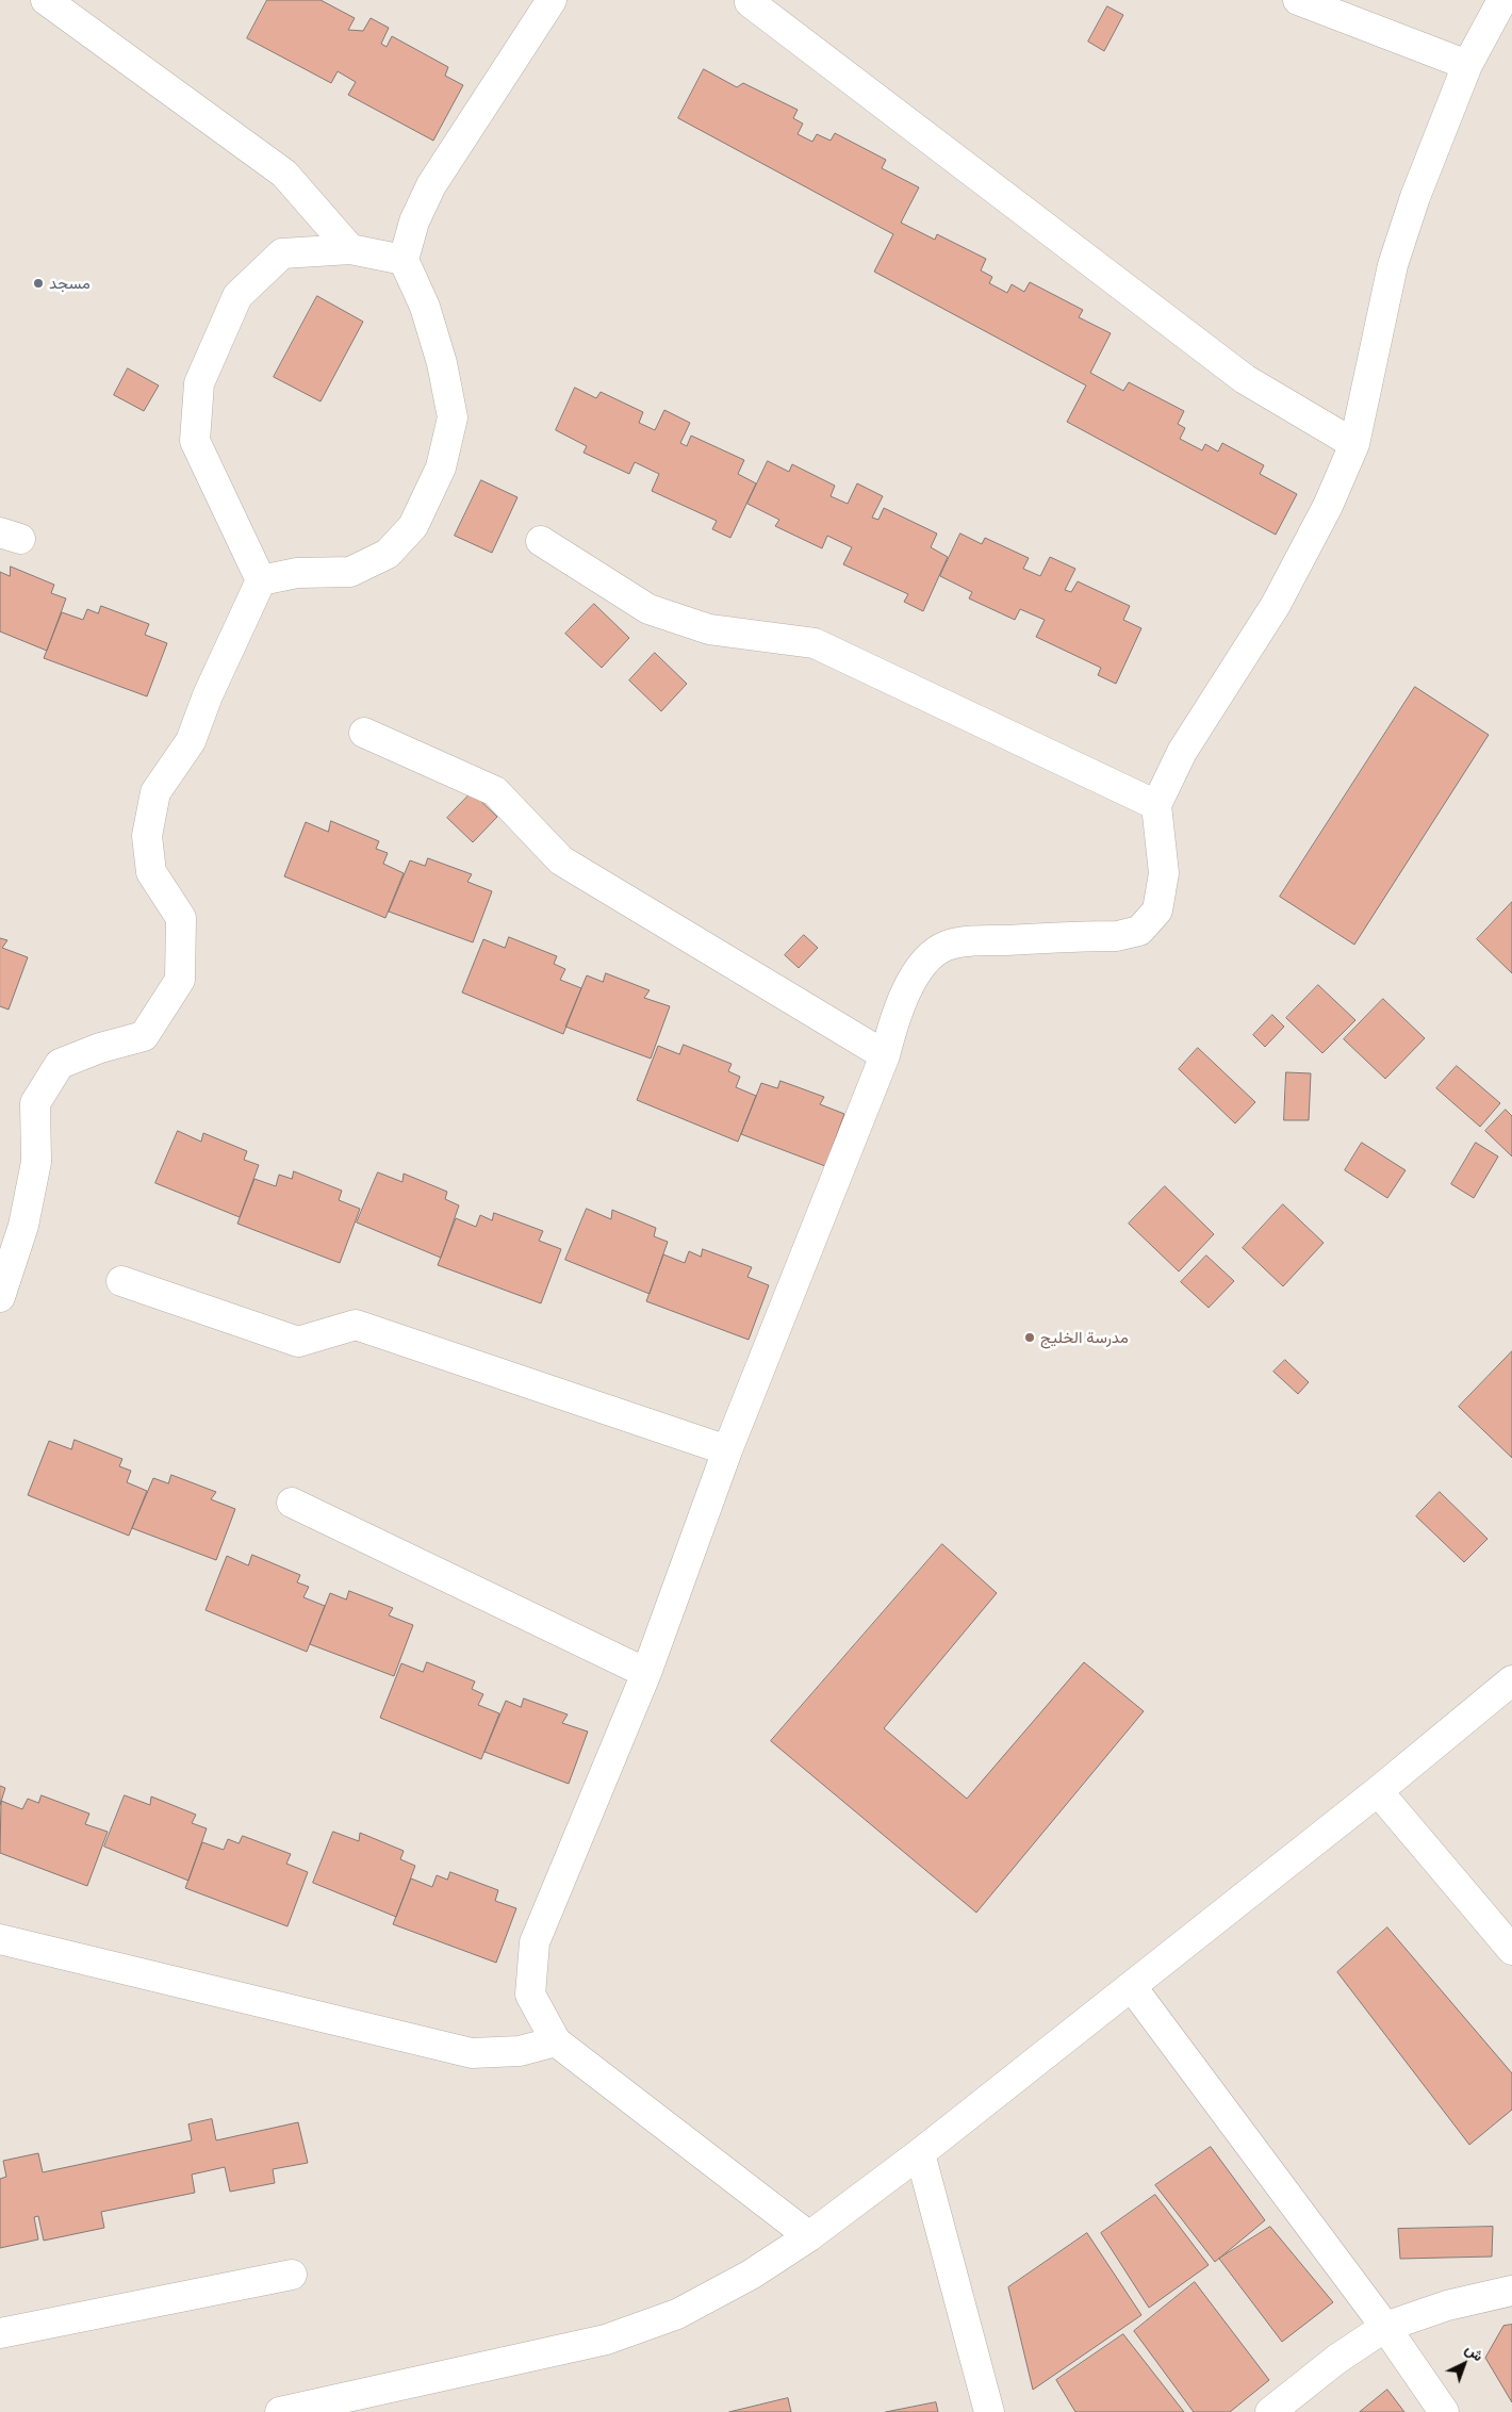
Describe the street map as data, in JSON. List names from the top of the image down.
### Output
{
  "places": ["مسجد", "مدرسة الخليج"],
  "north": "top right"
}
